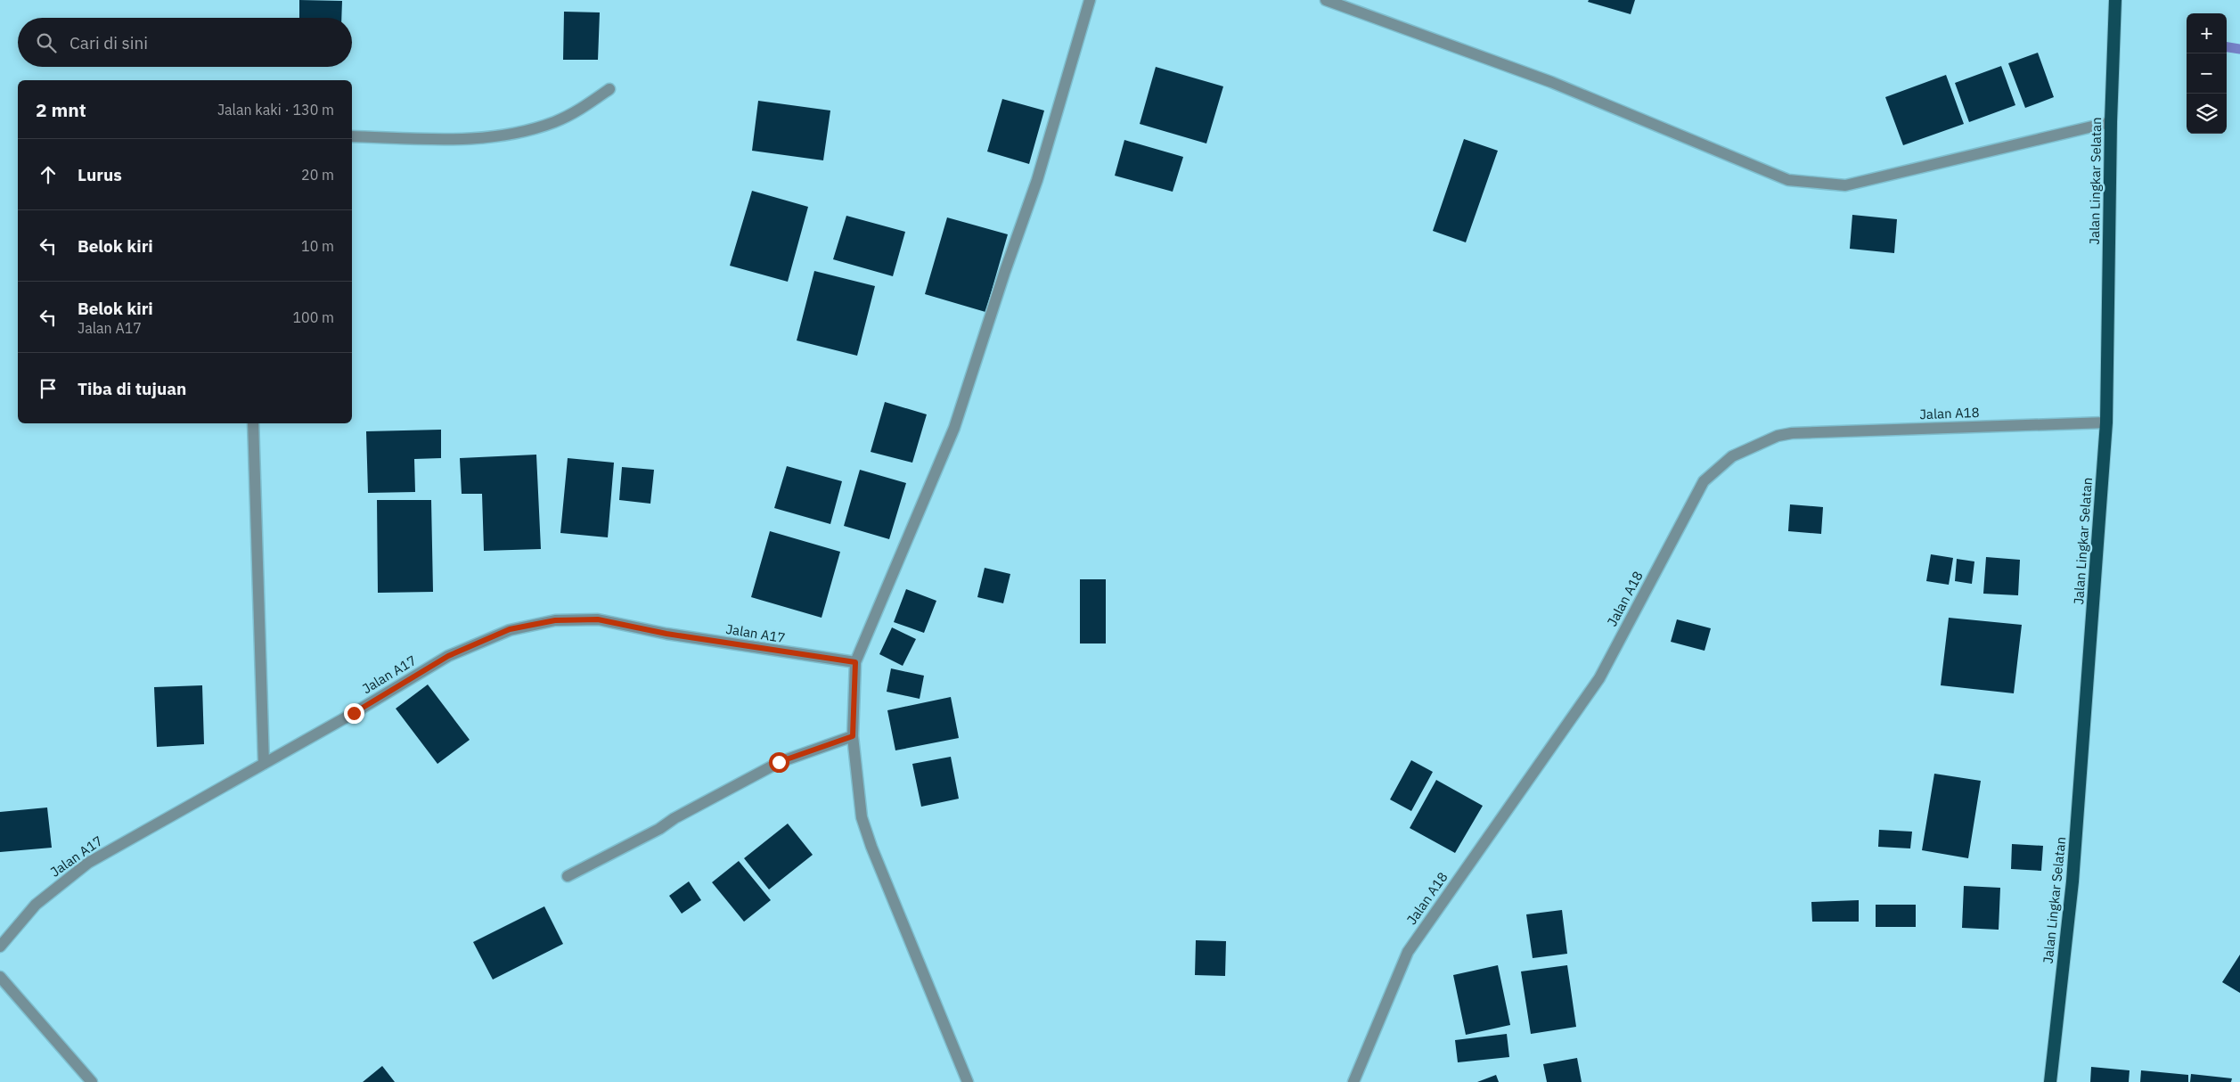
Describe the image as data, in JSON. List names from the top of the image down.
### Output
{
  "streets": {
    "highway": ["Jalan Lingkar Selatan"],
    "street": ["Jalan A18", "Jalan A17"]
  },
  "crossings": [
    ["Jalan Lingkar Selatan", "Jalan A18"]
  ],
  "page": {
    "map_buttons": ["+", "−"],
    "search": "Cari di sini",
    "heading": ["2 mnt", "Jalan kaki · 130 m"],
    "list": [
      ["Lurus", "20 m"],
      ["Belok kiri", "10 m"],
      ["Belok kiri", "Jalan A17", "100 m"],
      "Tiba di tujuan"
    ]
  }
}
